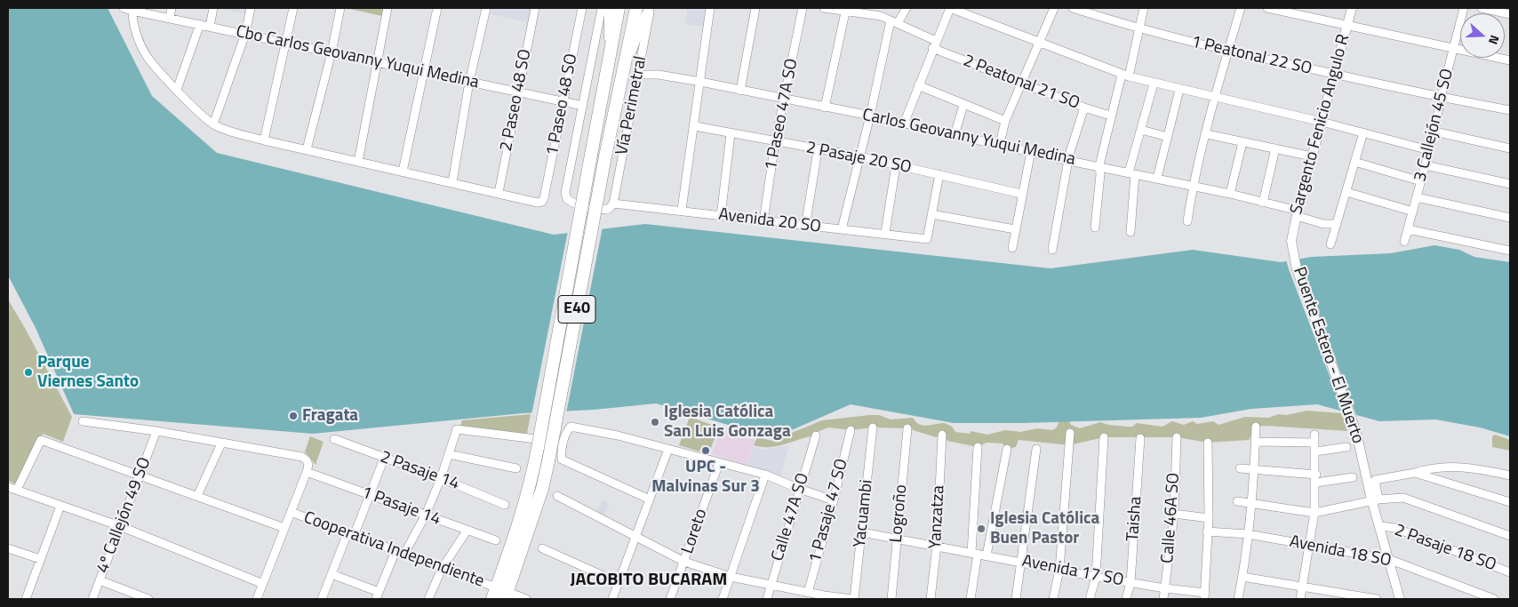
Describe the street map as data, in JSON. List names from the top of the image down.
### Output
{
  "streets": {
    "highway": ["Vía Perimetral", "E40"],
    "street": [
      "1 Peatonal 22 SO",
      "Cbo Carlos Geovanny Yuqui Medina",
      "2 Peatonal 21 SO",
      "2 Paseo 48 SO",
      "1 Paseo 48 SO",
      "1 Paseo 47A SO",
      "Sargento Fenicio Angulo R",
      "3 Callejón 45 SO",
      "Carlos Geovanny Yuqui Medina",
      "2 Pasaje 20 SO",
      "Avenida 20 SO",
      "Puente Estero - El Muerto",
      "2 Pasaje 14",
      "1 Pasaje 14",
      "1 Pasaje 47 SO",
      "Yacuambi",
      "Logroño",
      "4º Callejón 49 SO",
      "Calle 47A SO",
      "Yanzatza",
      "Calle 46A SO",
      "Taisha",
      "Loreto",
      "2 Pasaje 18 SO",
      "Cooperativa Independiente",
      "Avenida 18 SO",
      "Avenida 17 SO"
    ]
  },
  "crossings": [
    ["1 Peatonal 22 SO", "Sargento Fenicio Angulo R"],
    ["1 Peatonal 22 SO", "3 Callejón 45 SO"],
    ["Cbo Carlos Geovanny Yuqui Medina", "2 Paseo 48 SO"],
    ["Cbo Carlos Geovanny Yuqui Medina", "1 Paseo 48 SO"],
    ["Cbo Carlos Geovanny Yuqui Medina", "Avenida 20 SO"],
    ["2 Paseo 48 SO", "1 Paseo 48 SO"],
    ["Vía Perimetral", "Carlos Geovanny Yuqui Medina"],
    ["Vía Perimetral", "Avenida 20 SO"],
    ["Vía Perimetral", "Cooperativa Independiente"],
    ["1 Paseo 47A SO", "Carlos Geovanny Yuqui Medina"],
    ["1 Paseo 47A SO", "2 Pasaje 20 SO"],
    ["1 Paseo 47A SO", "Avenida 20 SO"],
    ["Sargento Fenicio Angulo R", "Carlos Geovanny Yuqui Medina"],
    ["Sargento Fenicio Angulo R", "Puente Estero - El Muerto"],
    ["Puente Estero - El Muerto", "2 Pasaje 18 SO"],
    ["Puente Estero - El Muerto", "Avenida 18 SO"],
    ["Yacuambi", "Avenida 17 SO"],
    ["Logroño", "Avenida 17 SO"],
    ["Yanzatza", "Avenida 17 SO"],
    ["Calle 46A SO", "Avenida 17 SO"],
    ["Taisha", "Avenida 17 SO"]
  ],
  "districts": ["JACOBITO BUCARAM"],
  "places": [
    "Parque Viernes Santo",
    "Fragata",
    "Iglesia Católica San Luis Gonzaga",
    "UPC - Malvinas Sur 3",
    "Iglesia Católica Buen Pastor"
  ],
  "north": "right"
}
